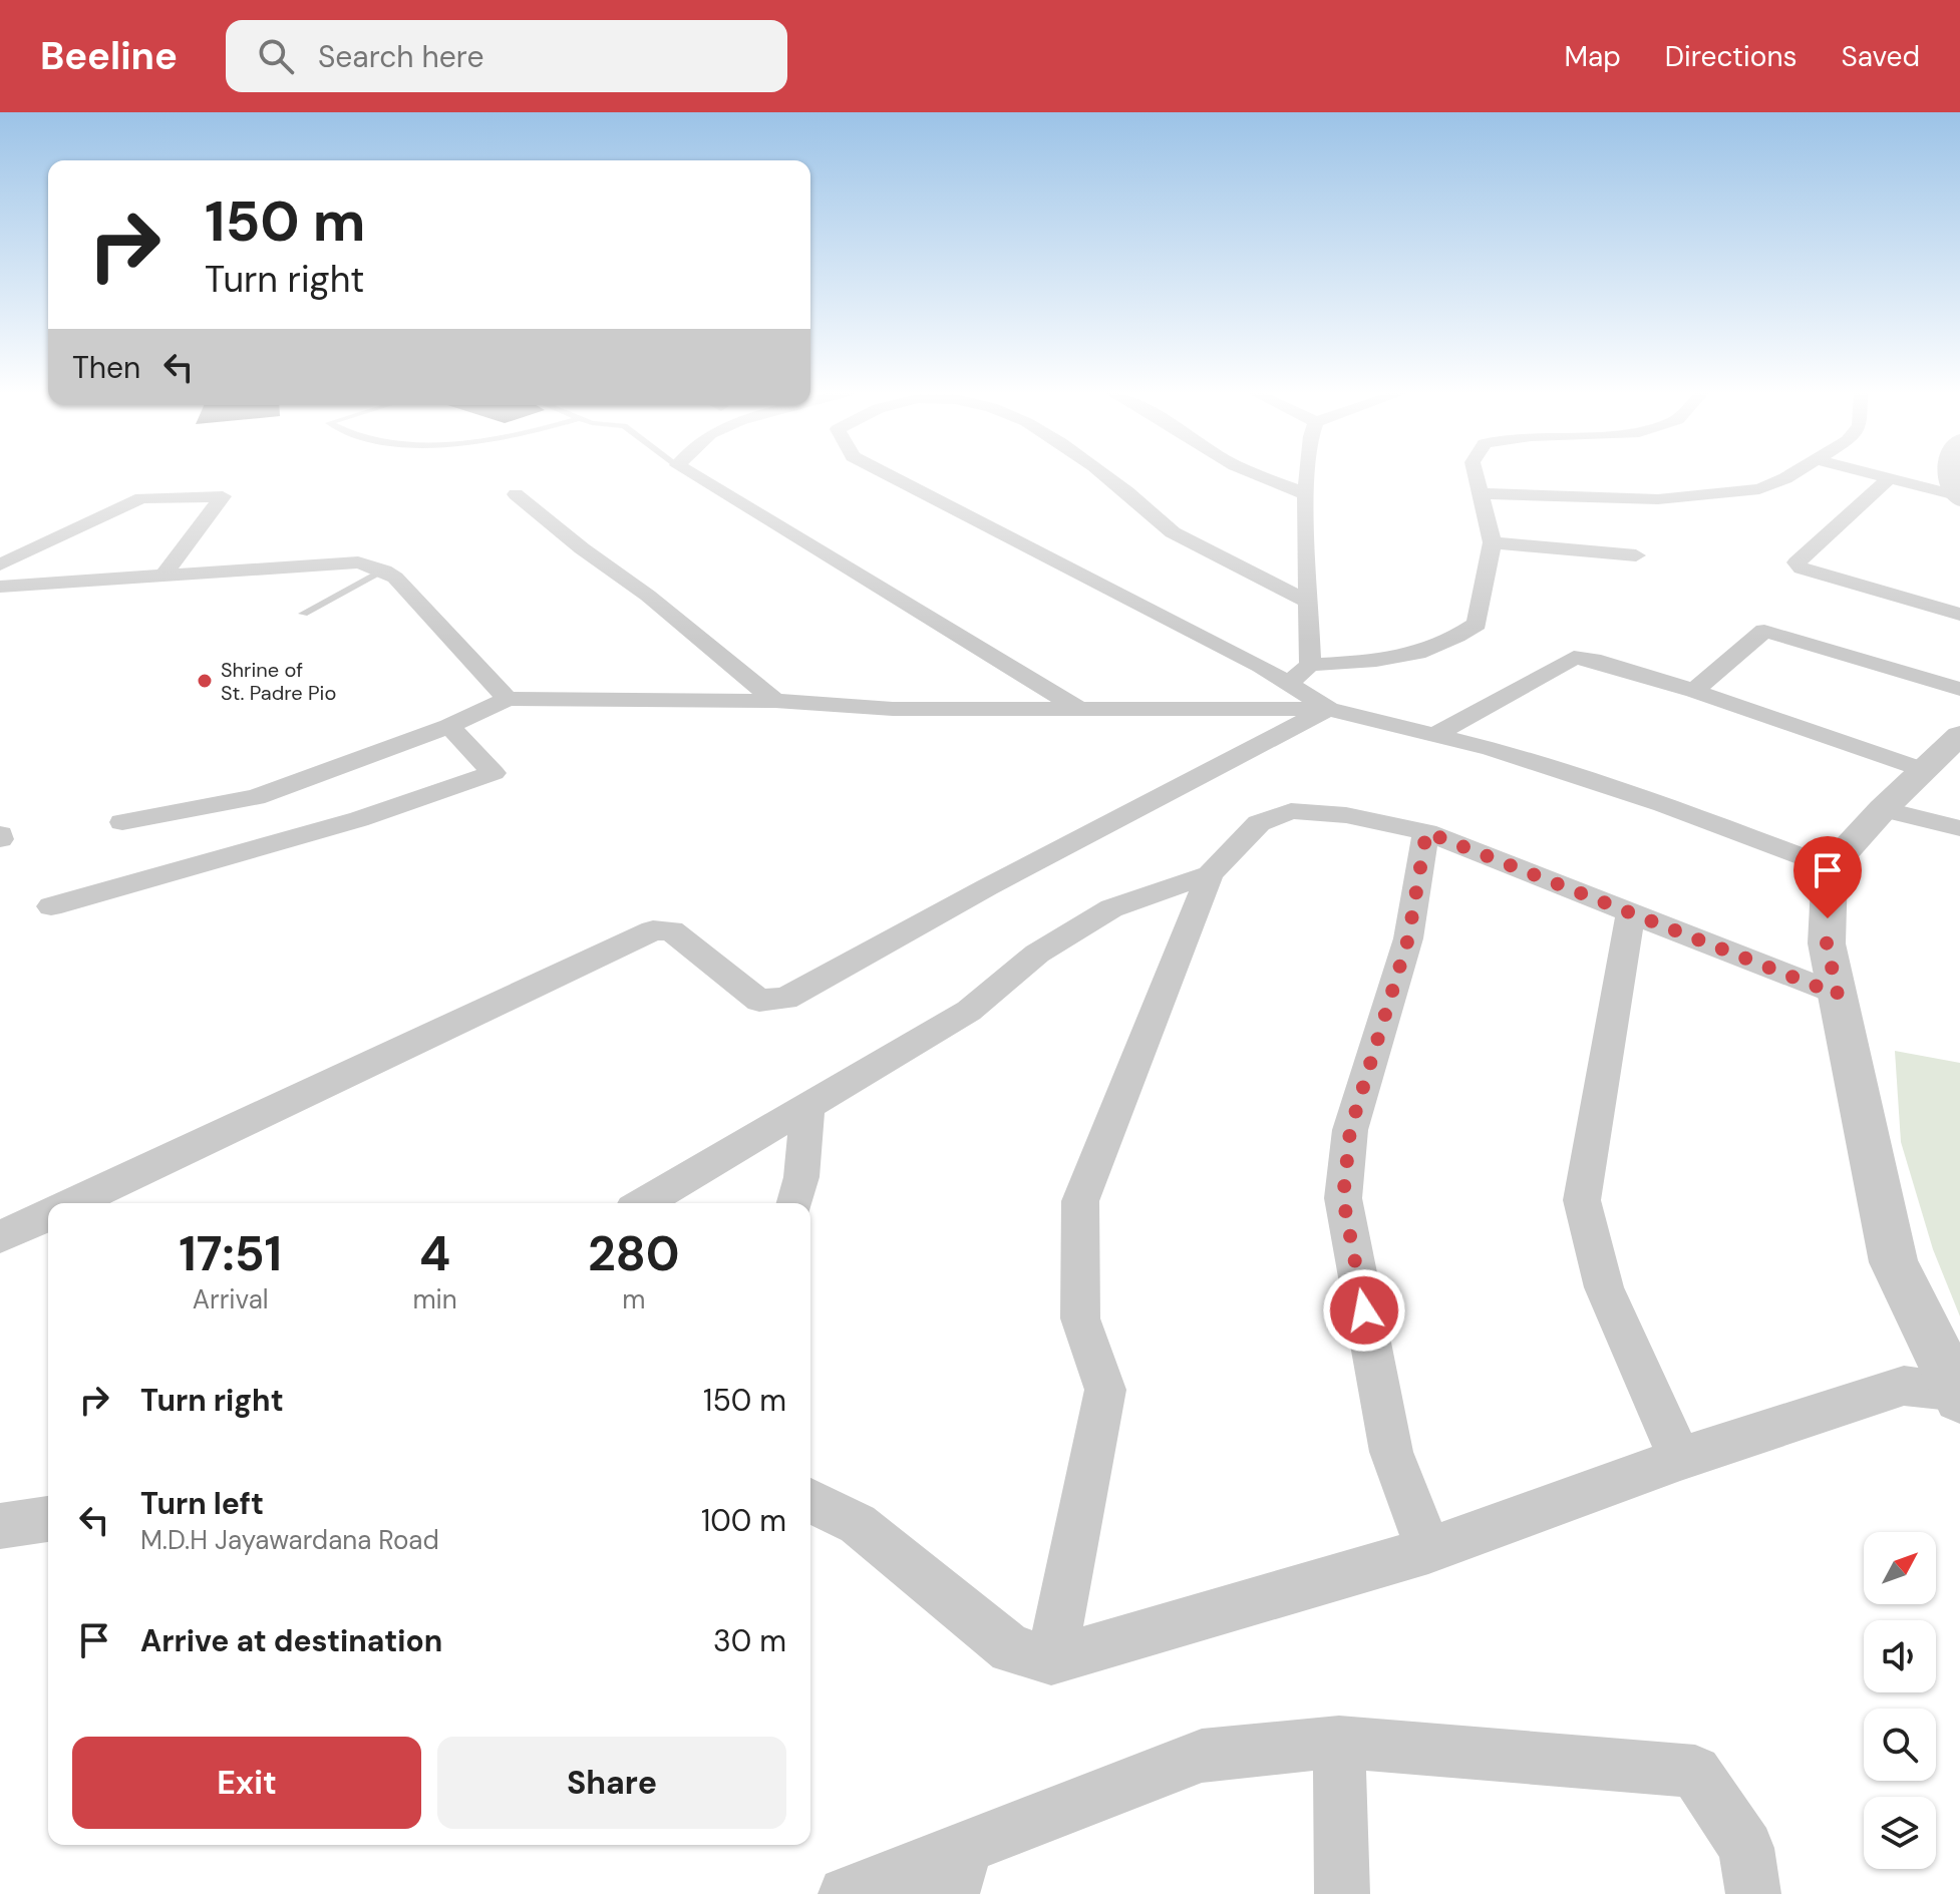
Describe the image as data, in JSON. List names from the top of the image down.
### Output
{
  "places": ["Shrine of St. Padre Pio"],
  "north": "top right",
  "page": {
    "header": "Beeline",
    "search": "Search here",
    "nav": ["Map", "Directions", "Saved"],
    "turn": ["150 m", "Turn right"],
    "then": "Then",
    "eta": [
      "17:51",
      "Arrival",
      "4",
      "min",
      "280",
      "m"
    ],
    "list": [
      {
        "name": "Turn right",
        "value": "150 m"
      },
      {
        "name": "Turn left",
        "note": "M.D.H Jayawardana Road",
        "value": "100 m"
      },
      {
        "name": "Arrive at destination",
        "value": "30 m"
      }
    ],
    "buttons": ["Exit", "Share"]
  }
}
